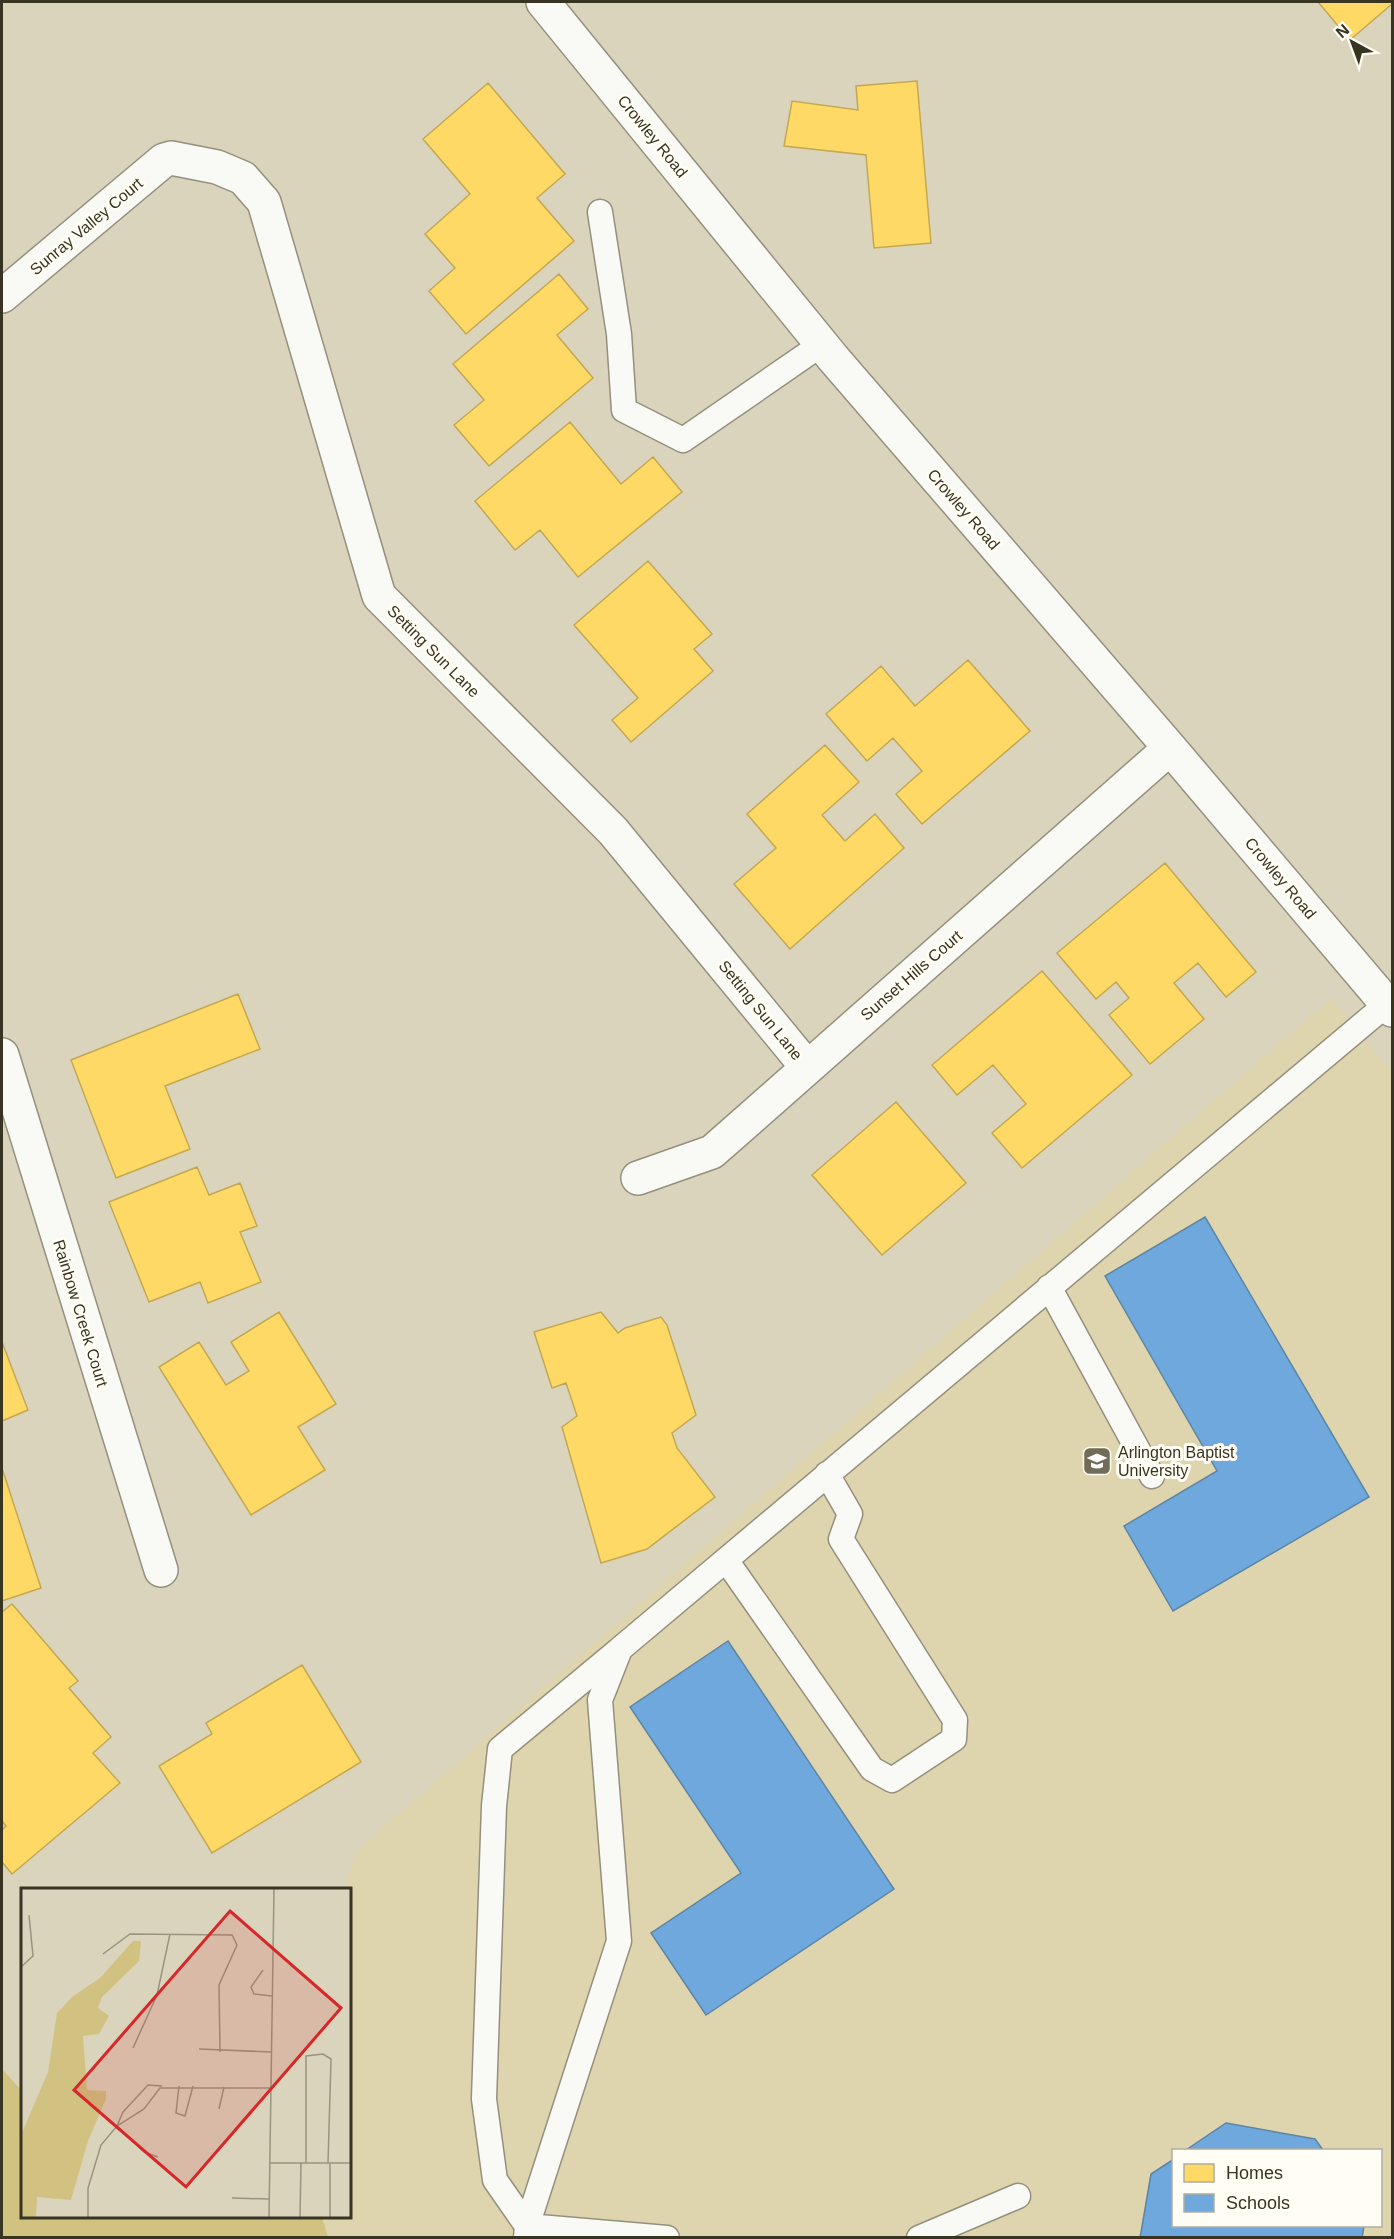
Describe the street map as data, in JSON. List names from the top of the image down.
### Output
{
  "streets": {
    "street": [
      "Crowley Road",
      "Sunray Valley Court",
      "Setting Sun Lane",
      "Sunset Hills Court",
      "Rainbow Creek Court"
    ]
  },
  "crossings": [
    ["Crowley Road", "Sunset Hills Court"],
    ["Sunray Valley Court", "Setting Sun Lane"],
    ["Setting Sun Lane", "Sunset Hills Court"]
  ],
  "places": {
    "school or university": ["Arlington Baptist University"]
  },
  "legend": ["Homes", "Schools"],
  "north": "top left"
}
